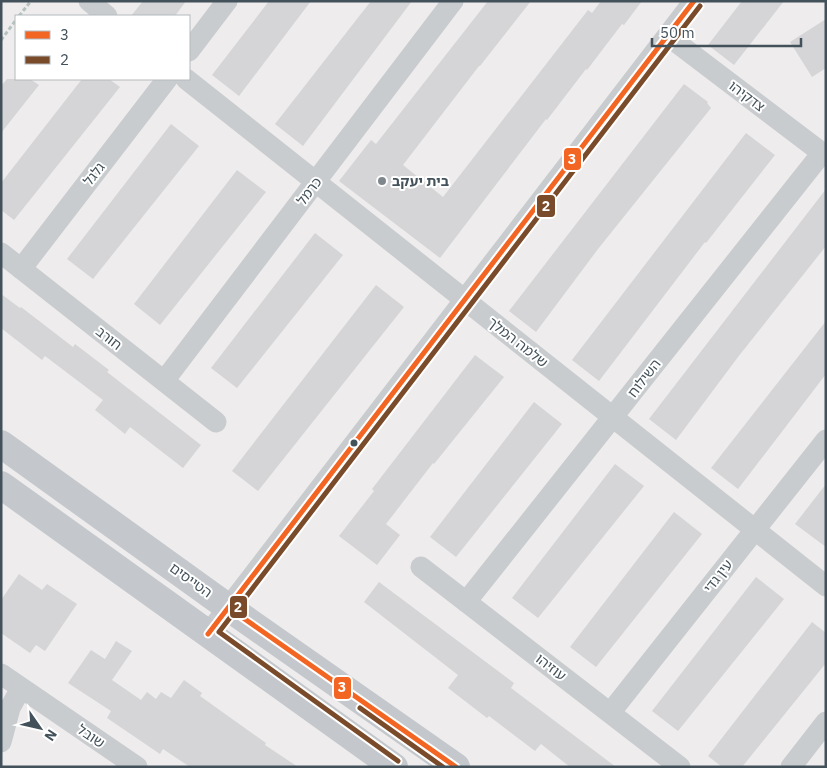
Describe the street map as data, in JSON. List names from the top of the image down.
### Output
{
  "streets": {
    "main road": ["הטייסים"],
    "street": [
      "צדקיהו",
      "גלגל",
      "כרמל",
      "חורב",
      "שלמה המלך",
      "השילוח",
      "עין גדי",
      "עוזיהו",
      "שובל"
    ]
  },
  "crossings": [
    ["צדקיהו", "השילוח"],
    ["גלגל", "חורב"],
    ["כרמל", "חורב"],
    ["כרמל", "שלמה המלך"],
    ["שלמה המלך", "השילוח"],
    ["שלמה המלך", "עין גדי"],
    ["השילוח", "עוזיהו"],
    ["עין גדי", "עוזיהו"]
  ],
  "places": ["בית יעקב"],
  "lines": ["transit line 3", "transit line 2"],
  "legend": ["3", "2"],
  "scale_bar": "50 m",
  "north": "bottom right"
}
